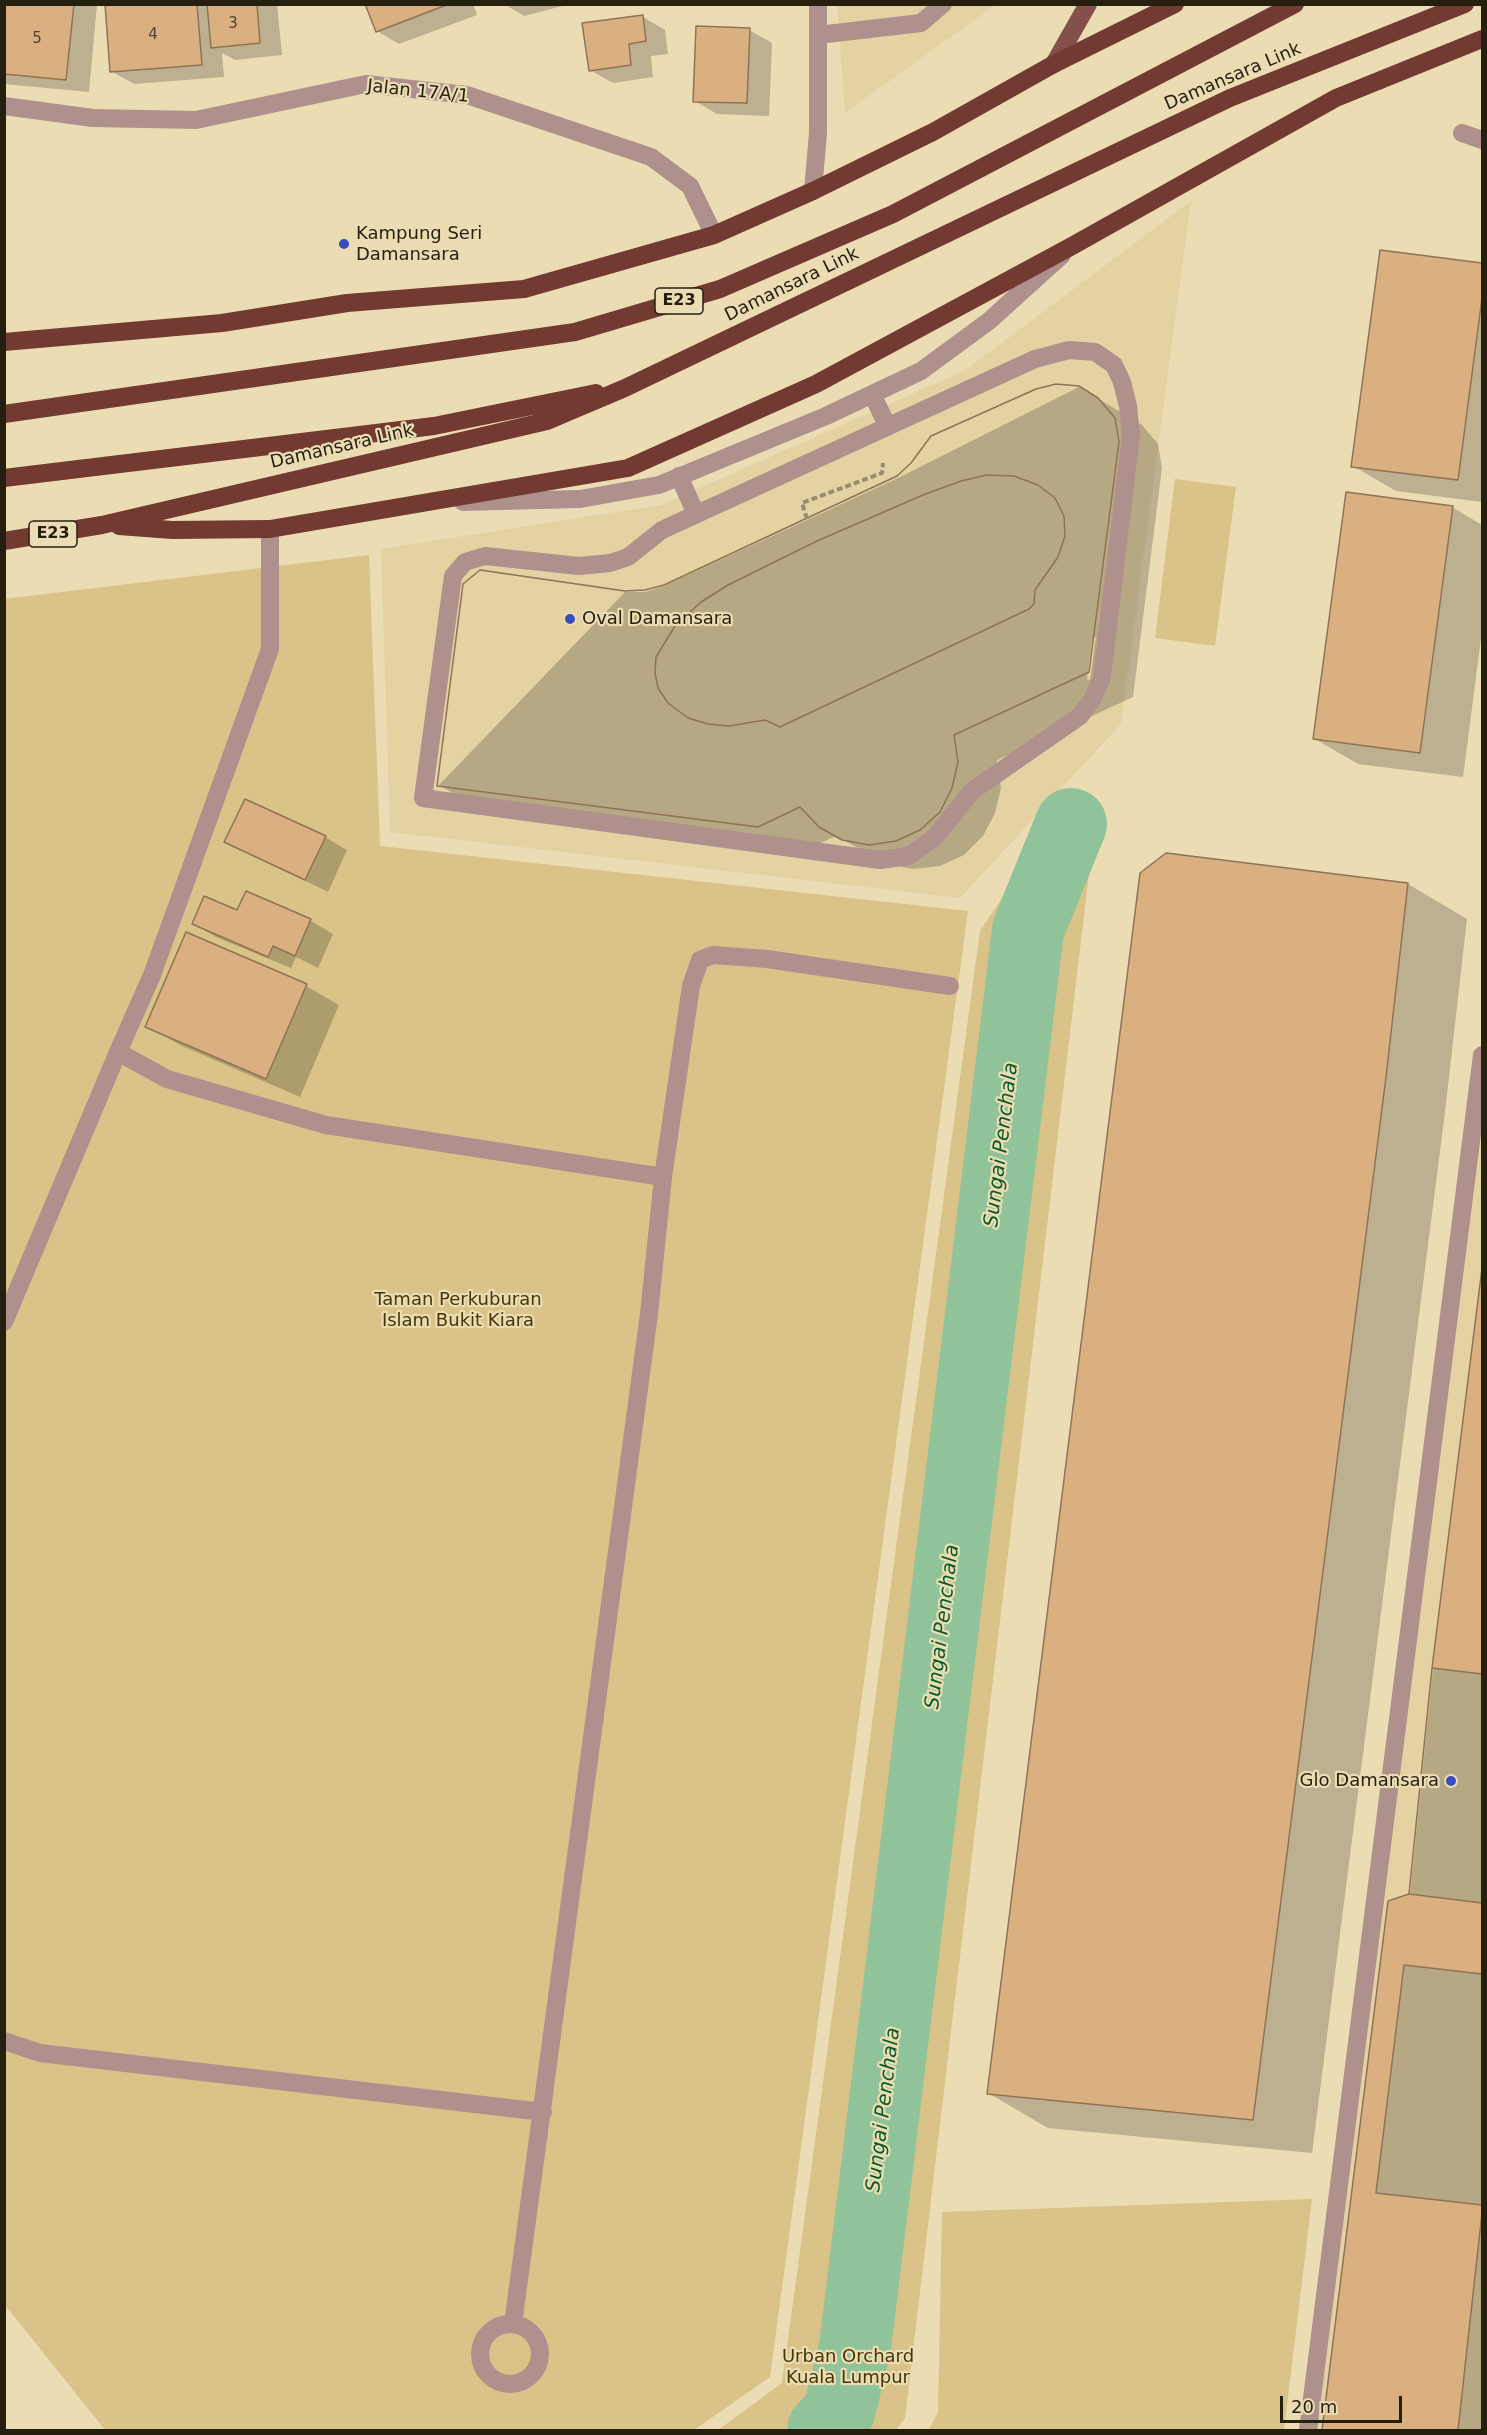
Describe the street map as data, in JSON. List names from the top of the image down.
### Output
{
  "streets": {
    "highway": ["Damansara Link", "E23"],
    "street": ["Jalan 17A/1"]
  },
  "water": ["Sungai Penchala"],
  "parks": ["Taman Perkuburan Islam Bukit Kiara", "Urban Orchard Kuala Lumpur"],
  "places": ["Kampung Seri Damansara", "Oval Damansara", "Glo Damansara"],
  "house_numbers": ["3", "4", "5"],
  "scale_bar": "20 m"
}
